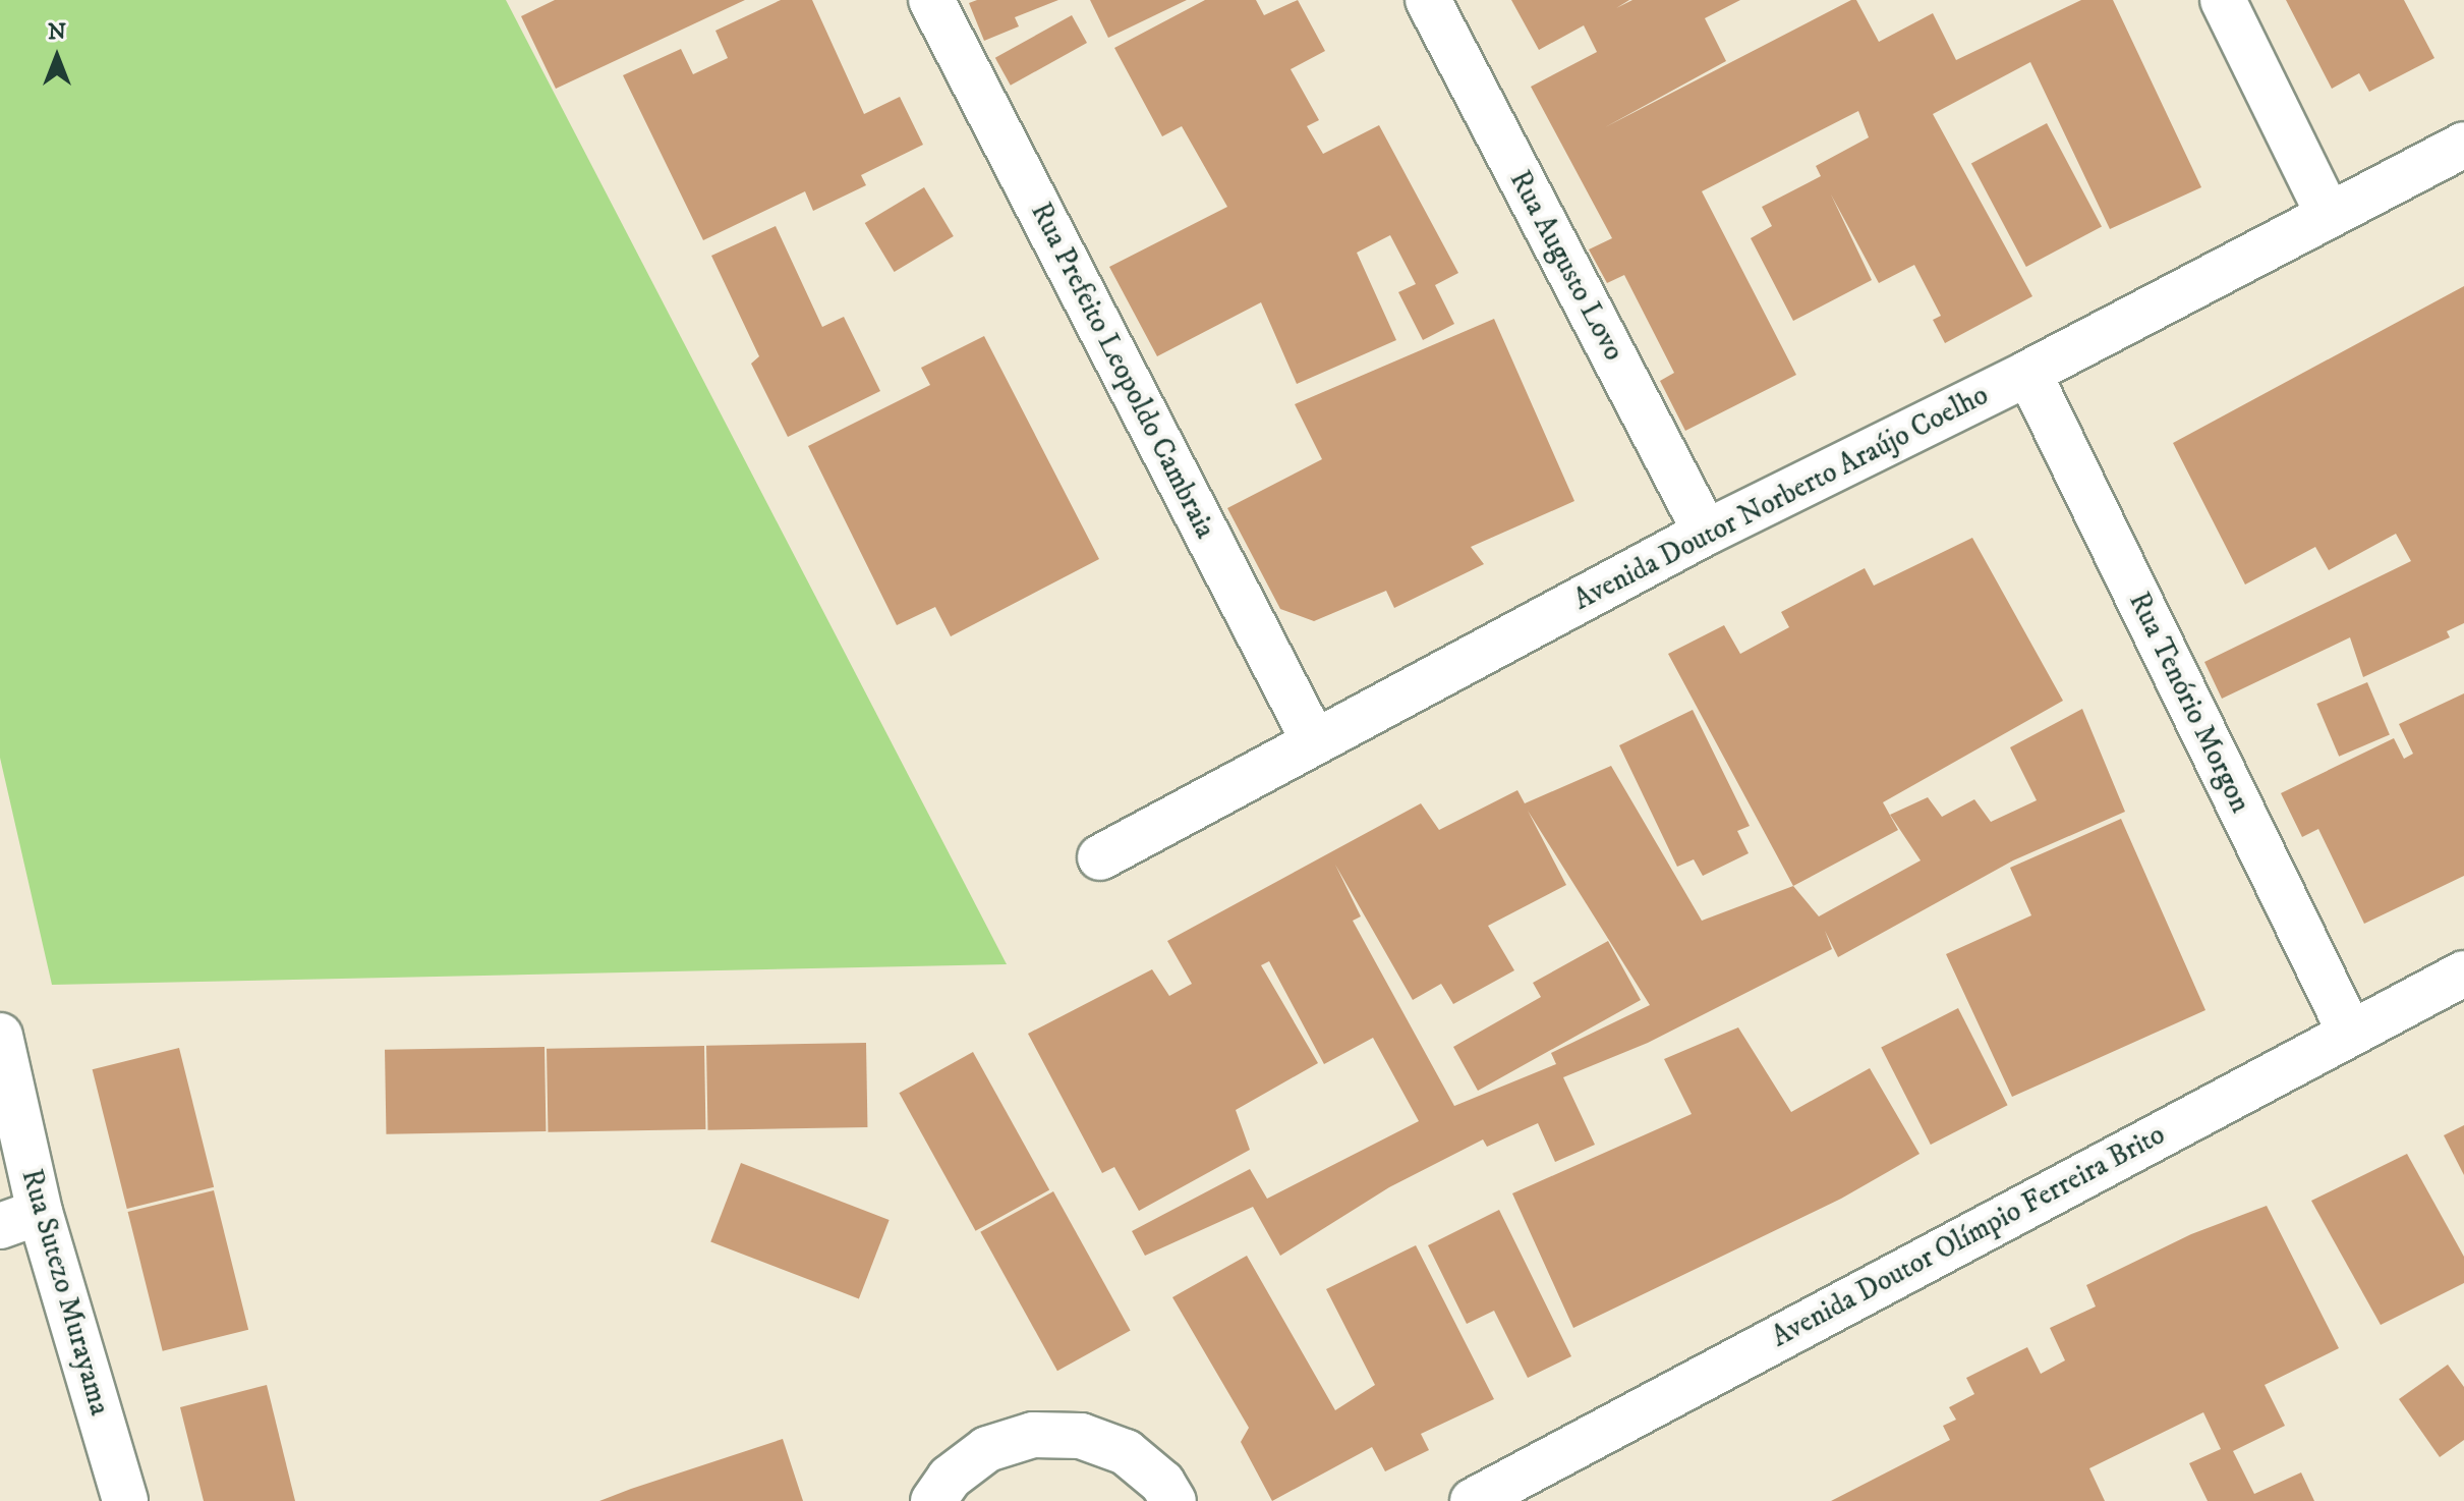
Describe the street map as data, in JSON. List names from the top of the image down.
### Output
{
  "streets": {
    "street": [
      "Rua Augusto Lovo",
      "Rua Prefeito Leopoldo Cambraia",
      "Avenida Doutor Norberto Araújo Coelho",
      "Rua Tenório Morgon",
      "Avenida Doutor Olímpio Ferreira Brito",
      "Rua Sutezo Murayama"
    ]
  },
  "crossings": [
    ["Rua Augusto Lovo", "Avenida Doutor Norberto Araújo Coelho"],
    ["Rua Prefeito Leopoldo Cambraia", "Avenida Doutor Norberto Araújo Coelho"],
    ["Avenida Doutor Norberto Araújo Coelho", "Rua Tenório Morgon"],
    ["Rua Tenório Morgon", "Avenida Doutor Olímpio Ferreira Brito"]
  ],
  "north": "top"
}
